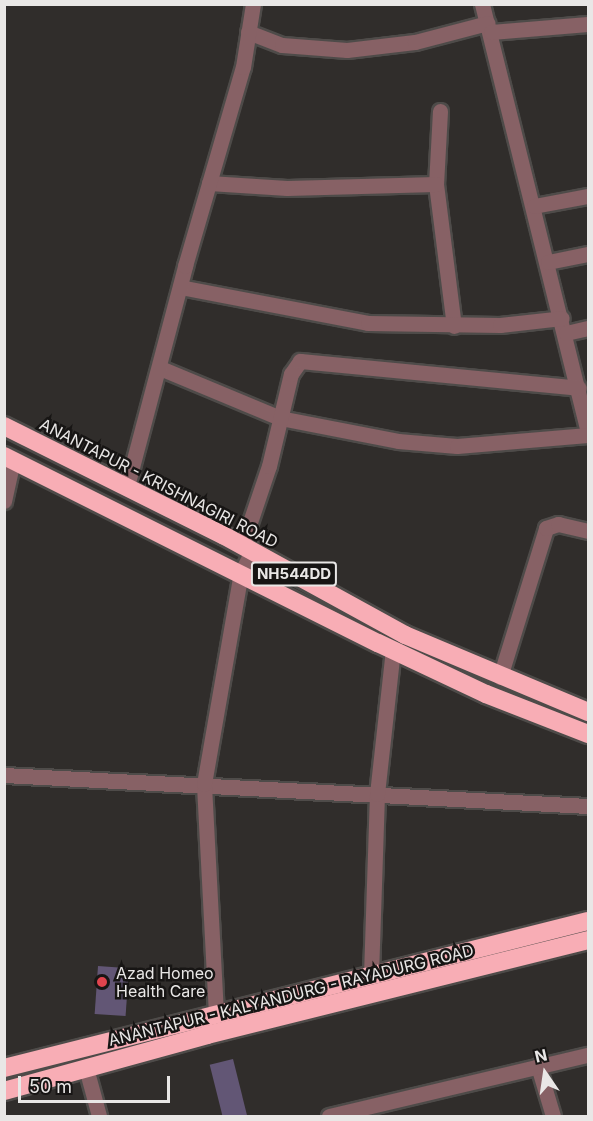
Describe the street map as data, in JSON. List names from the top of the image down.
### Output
{
  "streets": {
    "highway": ["ANANTAPUR - KRISHNAGIRI ROAD", "NH544DD", "ANANTAPUR - KALYANDURG - RAYADURG ROAD"]
  },
  "places": ["Azad Homeo Health Care"],
  "scale_bar": "50 m",
  "north": "top"
}
